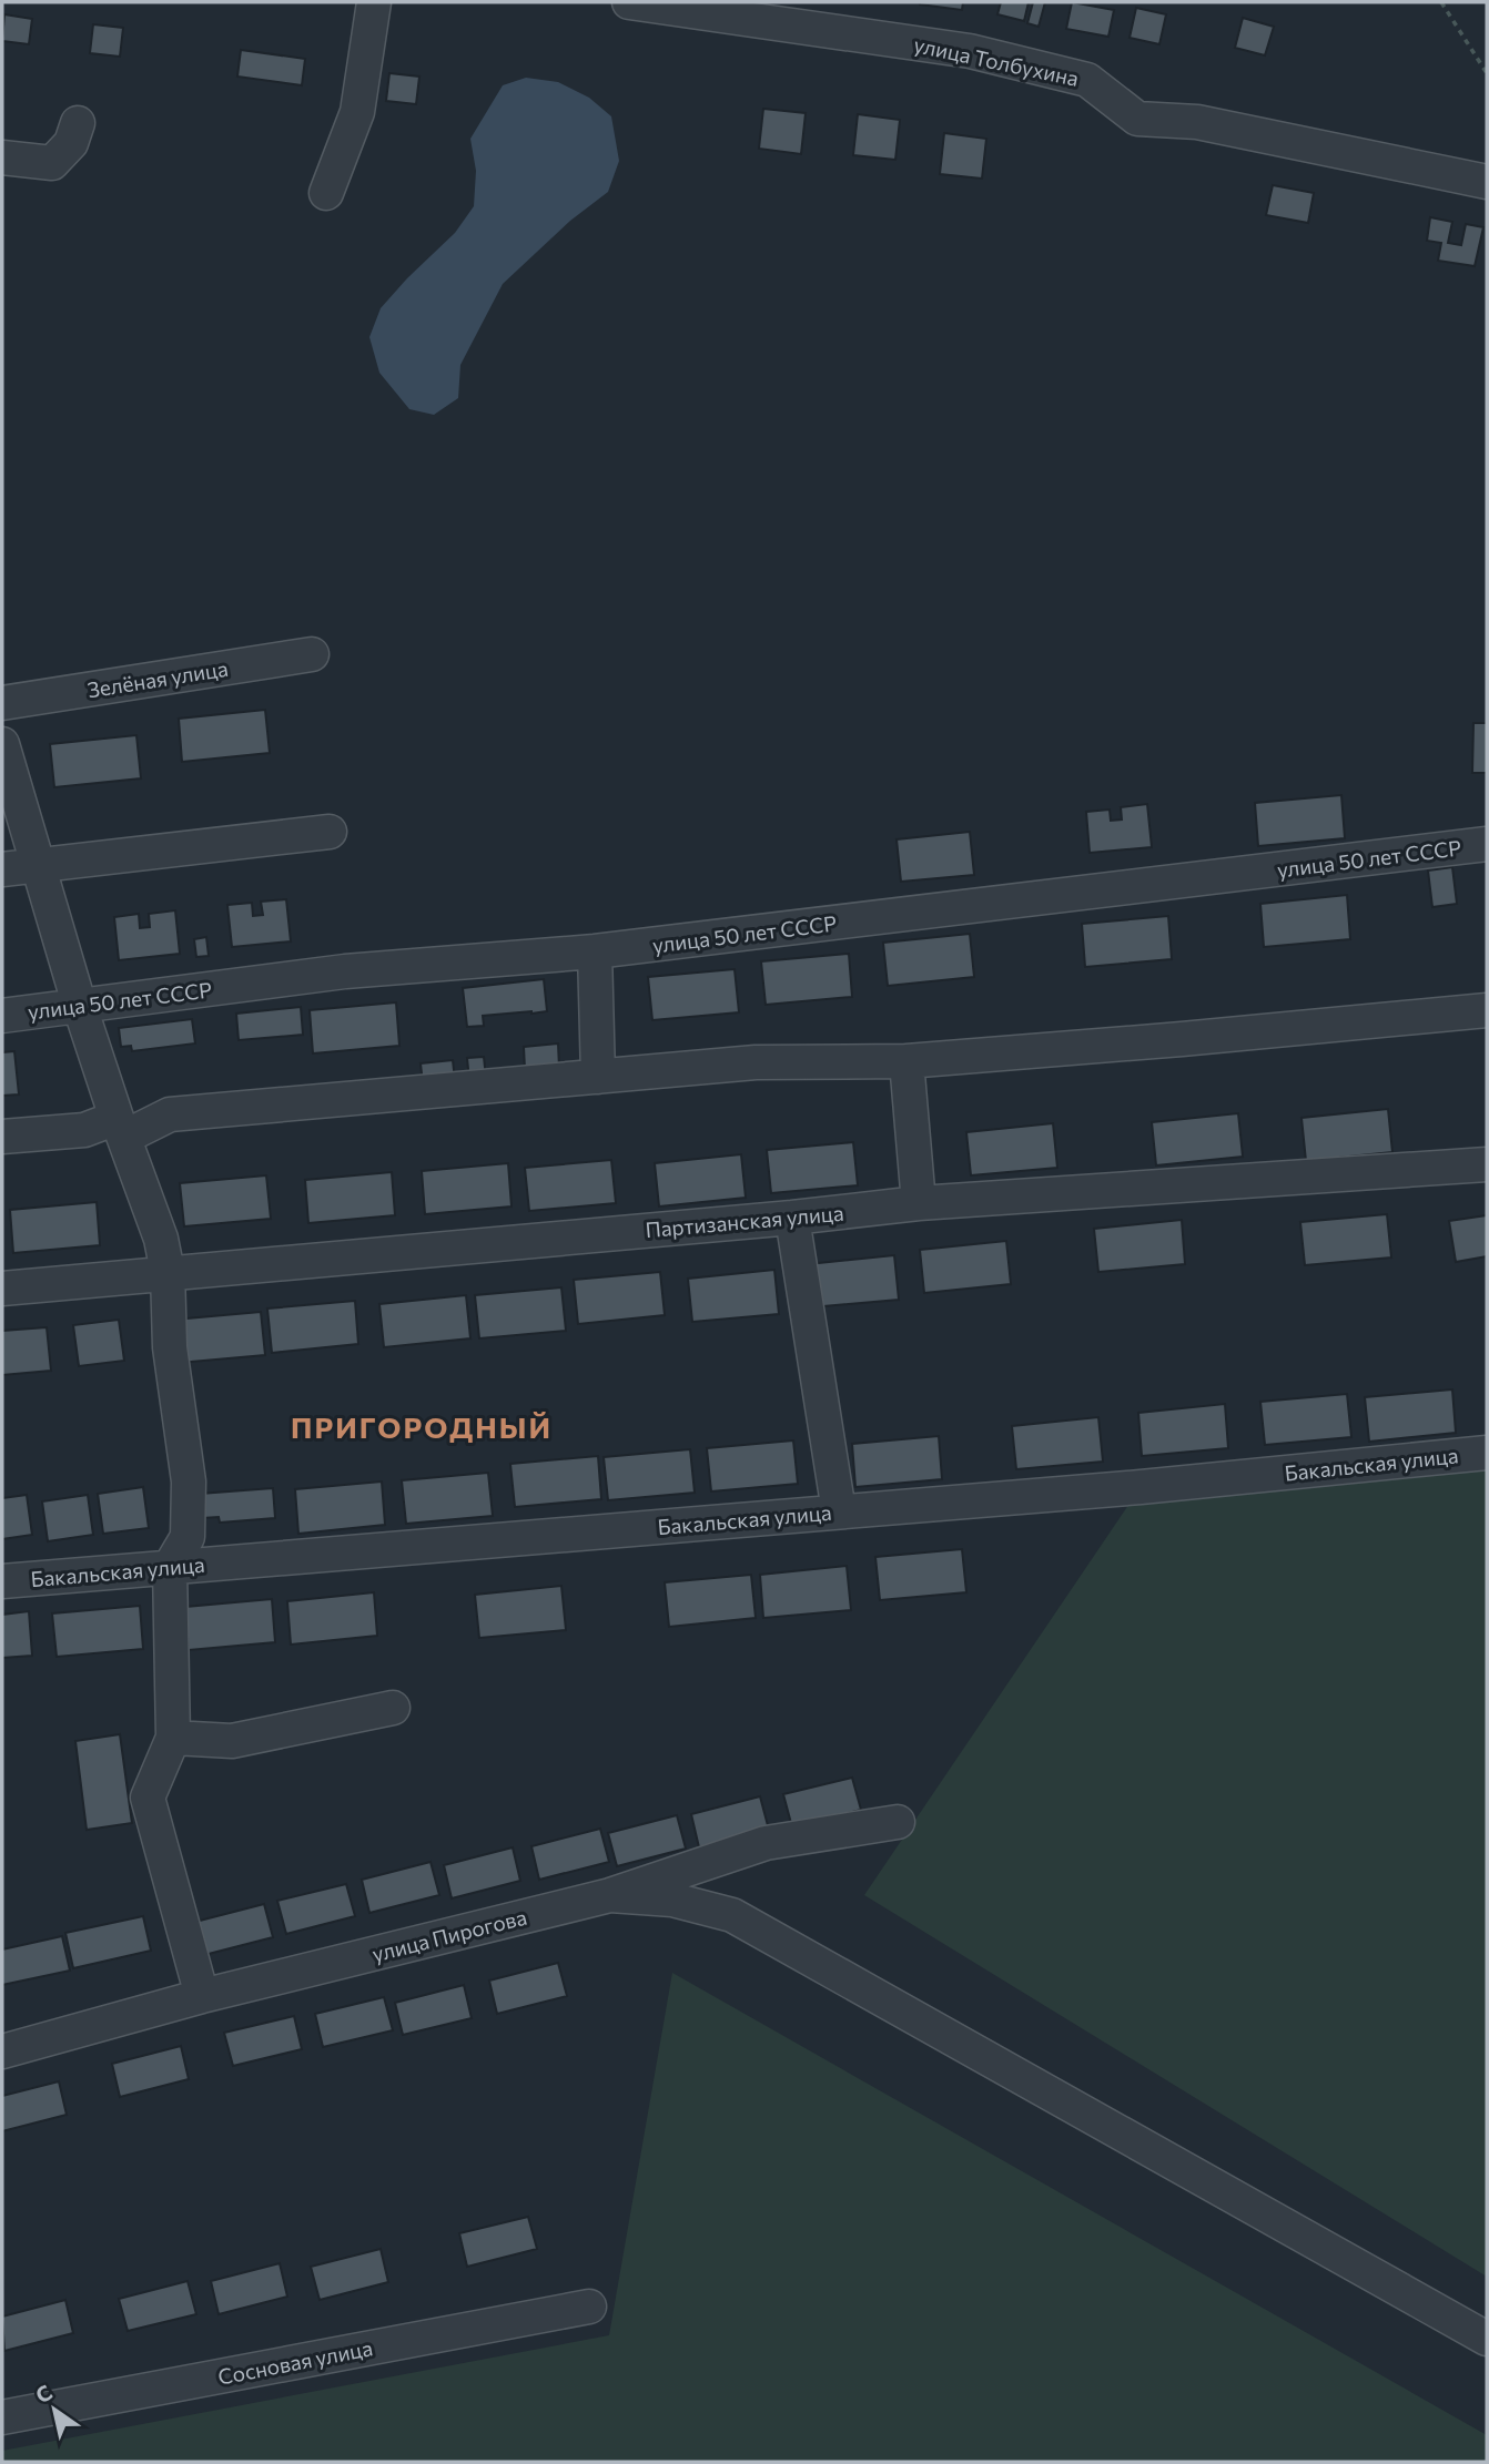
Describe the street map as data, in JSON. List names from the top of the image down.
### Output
{
  "streets": {
    "street": [
      "улица Толбухина",
      "Зелёная улица",
      "улица 50 лет СССР",
      "Партизанская улица",
      "Бакальская улица",
      "улица Пирогова",
      "Сосновая улица"
    ]
  },
  "districts": ["ПРИГОРОДНЫЙ"],
  "north": "top left"
}
